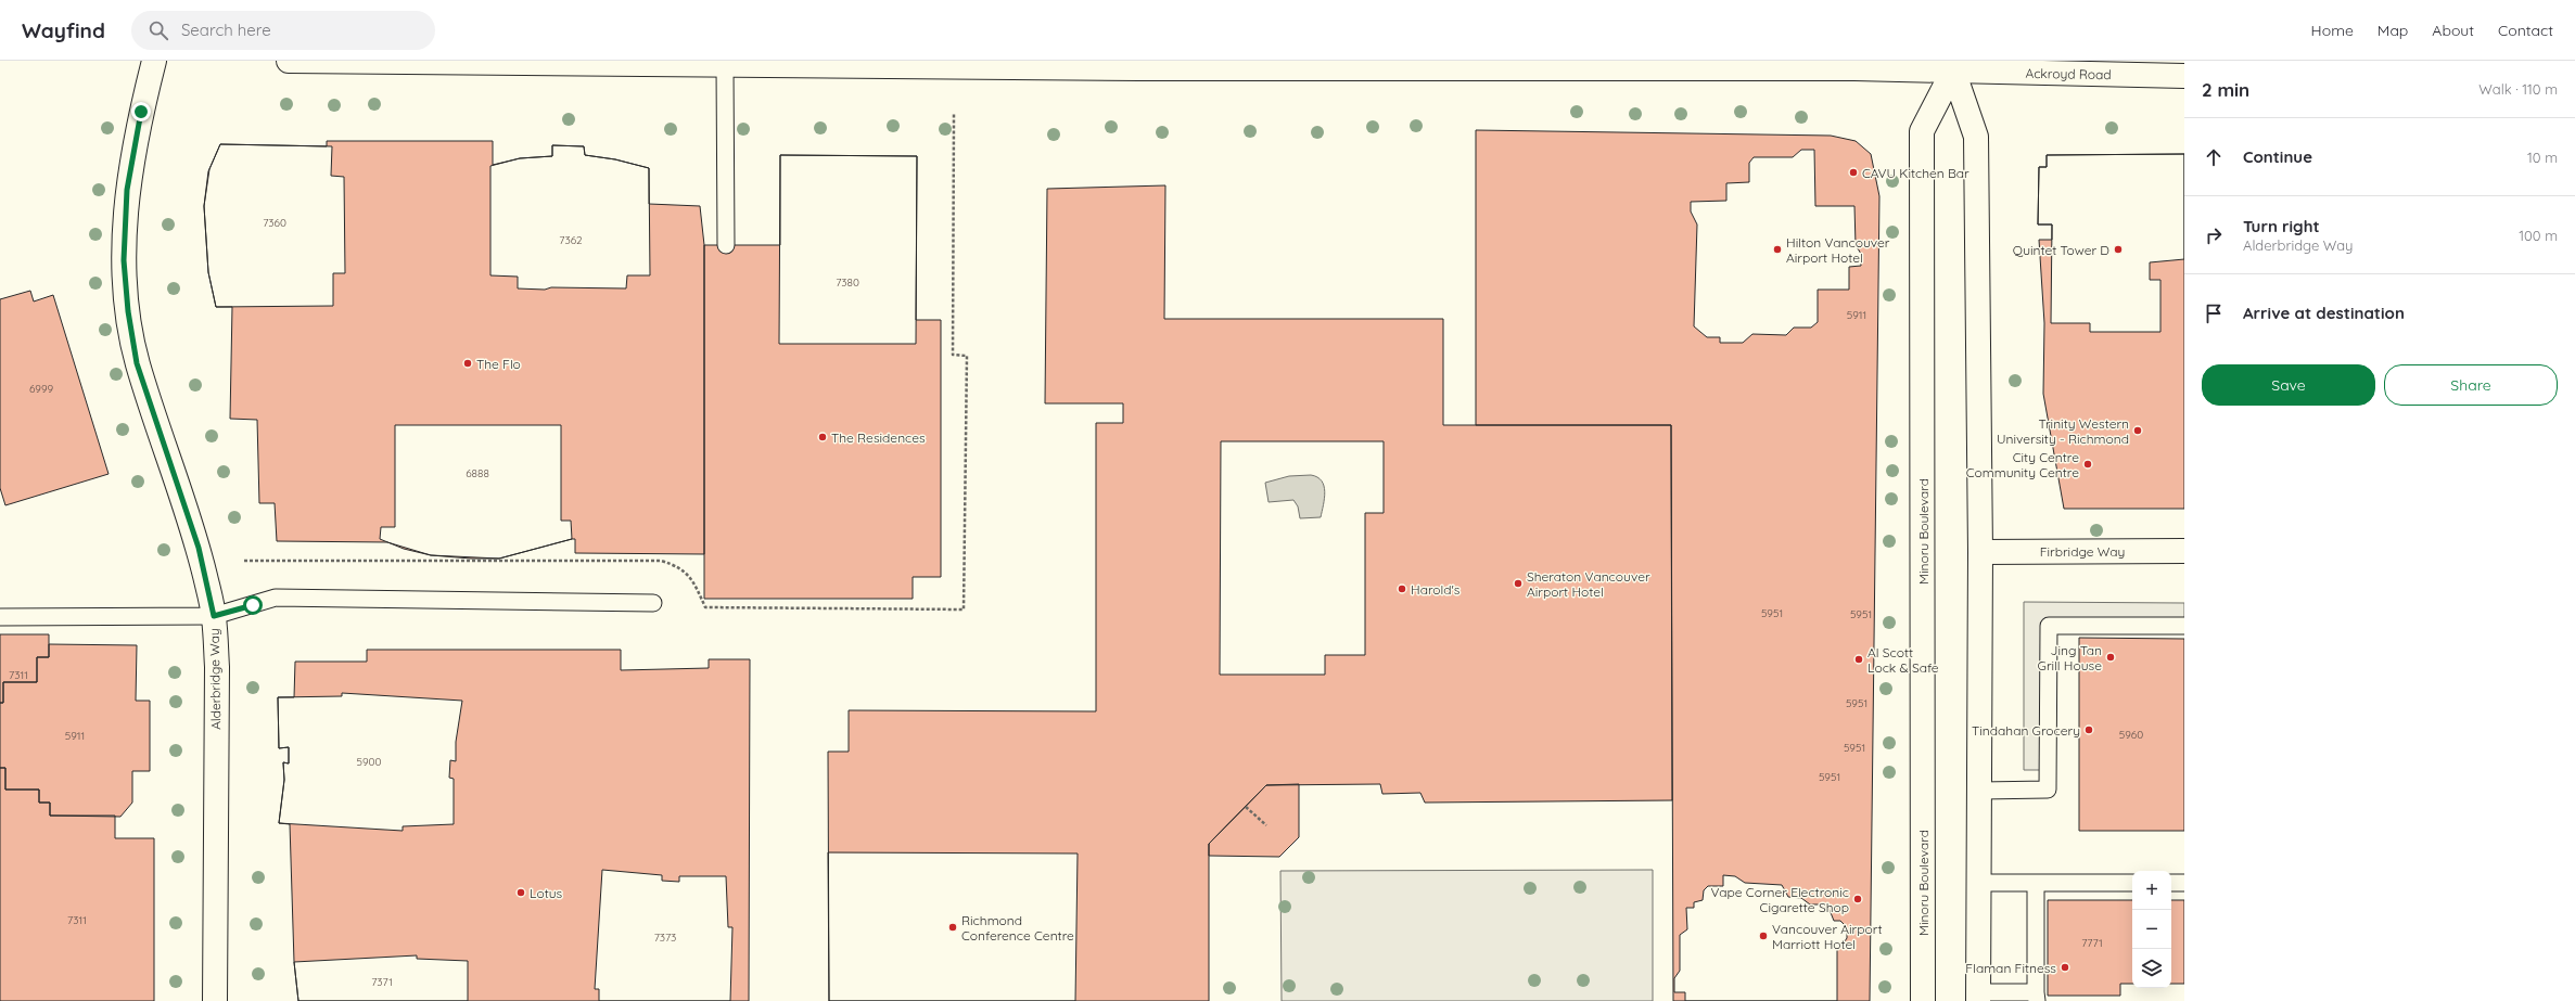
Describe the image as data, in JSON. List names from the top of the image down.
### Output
{
  "streets": {
    "street": [
      "Ackroyd Road",
      "Minoru Boulevard",
      "Firbridge Way",
      "Alderbridge Way"
    ]
  },
  "crossings": [
    ["Ackroyd Road", "Minoru Boulevard"]
  ],
  "places": [
    "CAVU Kitchen Bar",
    "Hilton Vancouver Airport Hotel",
    "Quintet Tower D",
    "The Flo",
    "Trinity Western University - Richmond",
    "The Residences",
    "City Centre Community Centre",
    "Sheraton Vancouver Airport Hotel",
    "Harold's",
    "Jing Tan Grill House",
    "Al Scott Lock & Safe",
    "Tindahan Grocery",
    "Lotus",
    "Vape Corner Electronic Cigarette Shop",
    "Richmond Conference Centre",
    "Vancouver Airport Marriott Hotel",
    "Flaman Fitness"
  ],
  "house_numbers": [
    "7360",
    "7362",
    "7380",
    "5911",
    "6999",
    "6888",
    "5951",
    "5951",
    "7311",
    "5951",
    "5960",
    "5911",
    "5951",
    "5900",
    "5951",
    "7311",
    "7373",
    "7771",
    "7371"
  ],
  "page": {
    "header": "Wayfind",
    "search": "Search here",
    "nav": [
      "Home",
      "Map",
      "About",
      "Contact"
    ],
    "heading": ["2 min", "Walk · 110 m"],
    "list": [
      ["Continue", "10 m"],
      ["Turn right", "Alderbridge Way", "100 m"],
      "Arrive at destination"
    ],
    "buttons": ["Save", "Share"],
    "map_buttons": ["+", "−"]
  }
}
